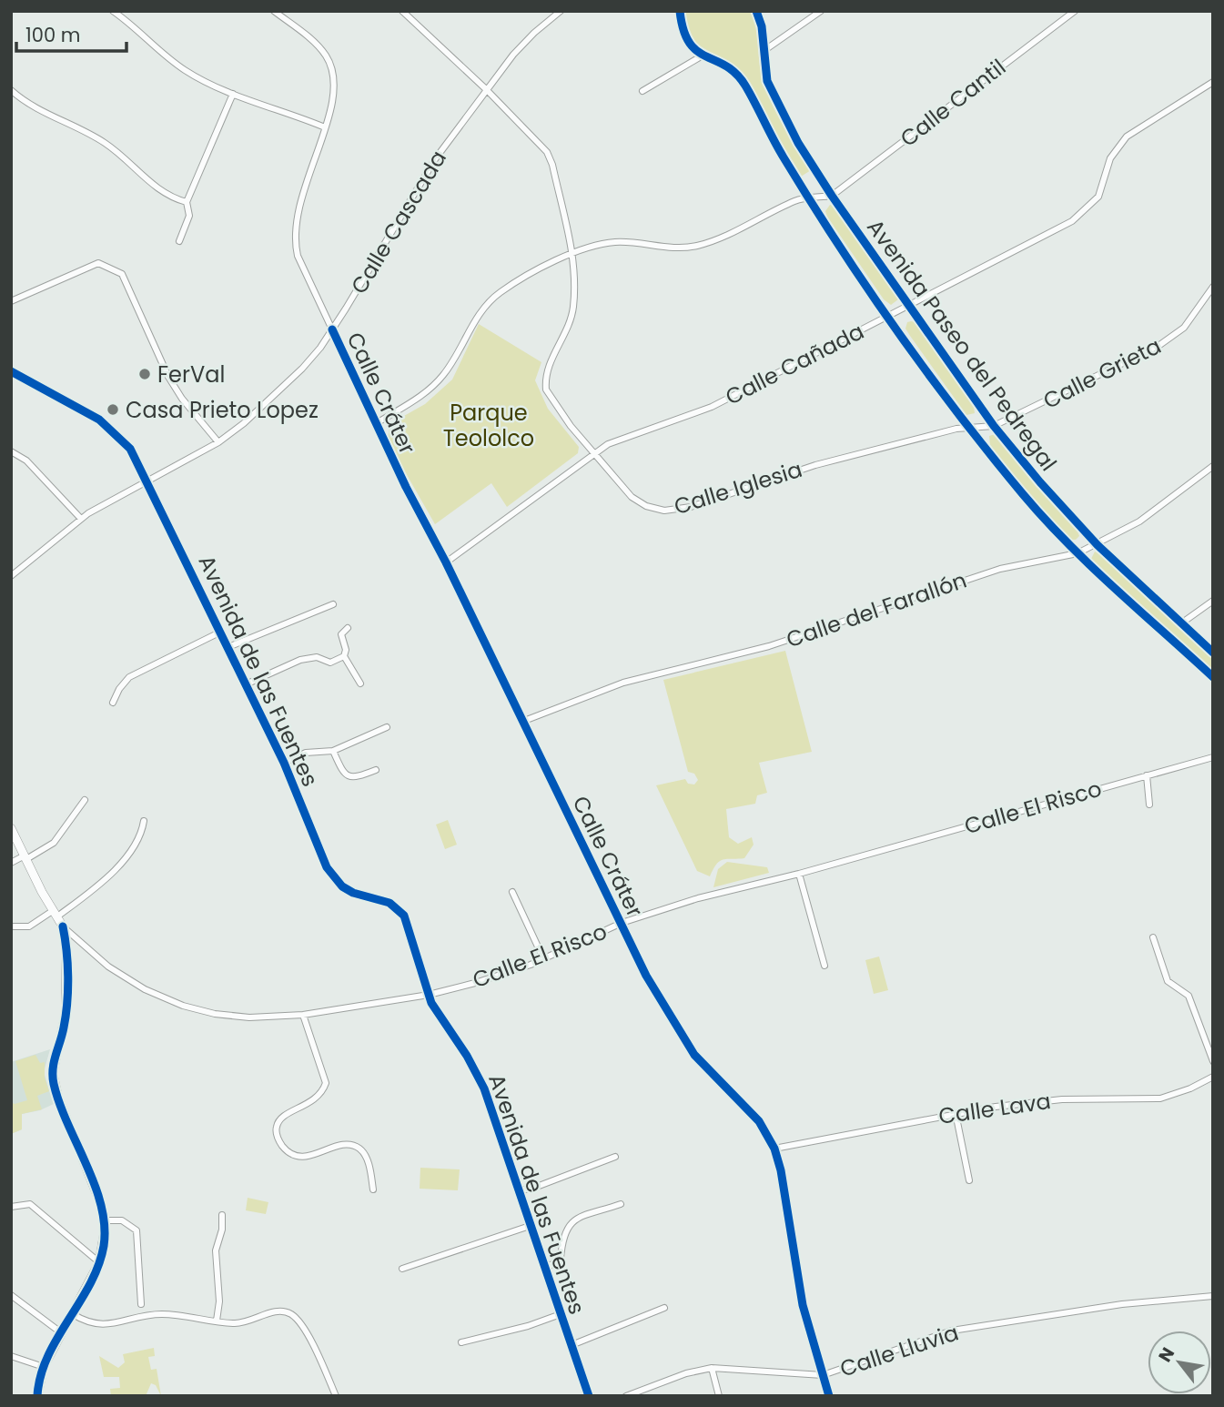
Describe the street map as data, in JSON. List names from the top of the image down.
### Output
{
  "streets": {
    "street": [
      "Calle Cantil",
      "Calle Cascada",
      "Avenida Paseo del Pedregal",
      "Calle Cañada",
      "Calle Grieta",
      "Calle Cráter",
      "Calle Iglesia",
      "Calle del Farallón",
      "Avenida de las Fuentes",
      "Calle El Risco",
      "Calle Lava",
      "Calle Lluvia"
    ]
  },
  "crossings": [
    ["Calle Cantil", "Avenida Paseo del Pedregal"],
    ["Calle Cascada", "Calle Cráter"],
    ["Calle Cascada", "Calle Iglesia"],
    ["Calle Cascada", "Avenida de las Fuentes"],
    ["Avenida Paseo del Pedregal", "Calle Cañada"],
    ["Avenida Paseo del Pedregal", "Calle Grieta"],
    ["Avenida Paseo del Pedregal", "Calle Iglesia"],
    ["Avenida Paseo del Pedregal", "Calle del Farallón"],
    ["Calle Cañada", "Calle Cráter"],
    ["Calle Cañada", "Calle Iglesia"],
    ["Calle Grieta", "Calle Iglesia"],
    ["Calle Cráter", "Calle del Farallón"],
    ["Calle Cráter", "Calle El Risco"],
    ["Calle Cráter", "Calle Lava"],
    ["Calle Cráter", "Calle Lluvia"],
    ["Avenida de las Fuentes", "Calle El Risco"]
  ],
  "parks": ["Parque Teololco"],
  "places": ["FerVal", "Casa Prieto Lopez"],
  "scale_bar": "100 m",
  "north": "top left"
}
